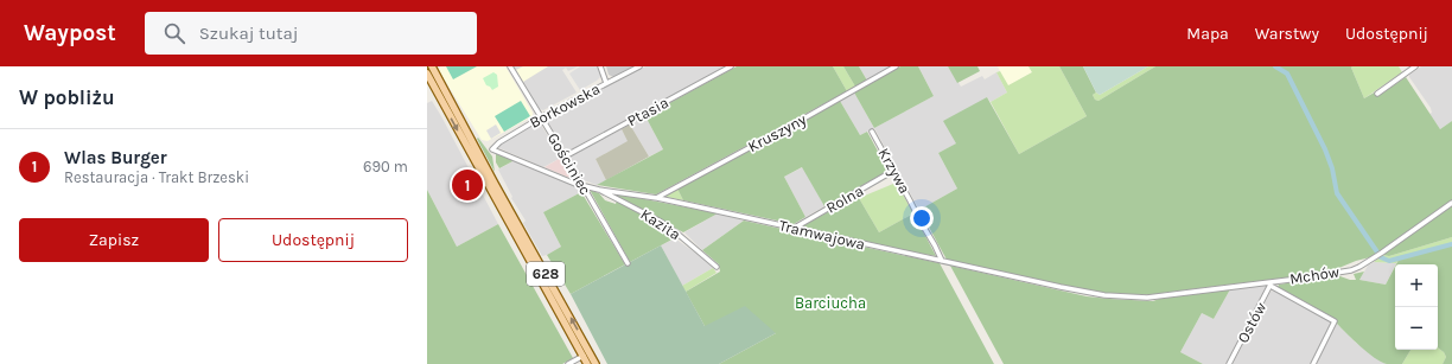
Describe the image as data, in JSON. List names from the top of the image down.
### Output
{
  "streets": {
    "main road": ["628"],
    "street": [
      "Borkowska",
      "Ptasia",
      "Kruszyny",
      "Gościniec",
      "Krzywa",
      "Rolna",
      "Kazita",
      "Tramwajowa",
      "Mchów",
      "Ostów"
    ]
  },
  "crossings": [
    ["Borkowska", "Gościniec"],
    ["Borkowska", "Tramwajowa"],
    ["Ptasia", "Gościniec"],
    ["Kruszyny", "Tramwajowa"],
    ["Gościniec", "Tramwajowa"],
    ["Krzywa", "Rolna"],
    ["Krzywa", "Tramwajowa"],
    ["Rolna", "Tramwajowa"],
    ["Kazita", "Tramwajowa"],
    ["Tramwajowa", "Mchów"],
    ["Mchów", "Ostów"]
  ],
  "parks": ["Barciucha"],
  "page": {
    "header": "Waypost",
    "search": "Szukaj tutaj",
    "nav": ["Mapa", "Warstwy", "Udostępnij"],
    "heading": "W pobliżu",
    "list": [
      {
        "mark": "1",
        "name": "Wlas Burger",
        "note": "Restauracja · Trakt Brzeski",
        "value": "690 m"
      }
    ],
    "pins": "1",
    "buttons": ["Zapisz", "Udostępnij"],
    "map_buttons": ["+", "−"]
  }
}
